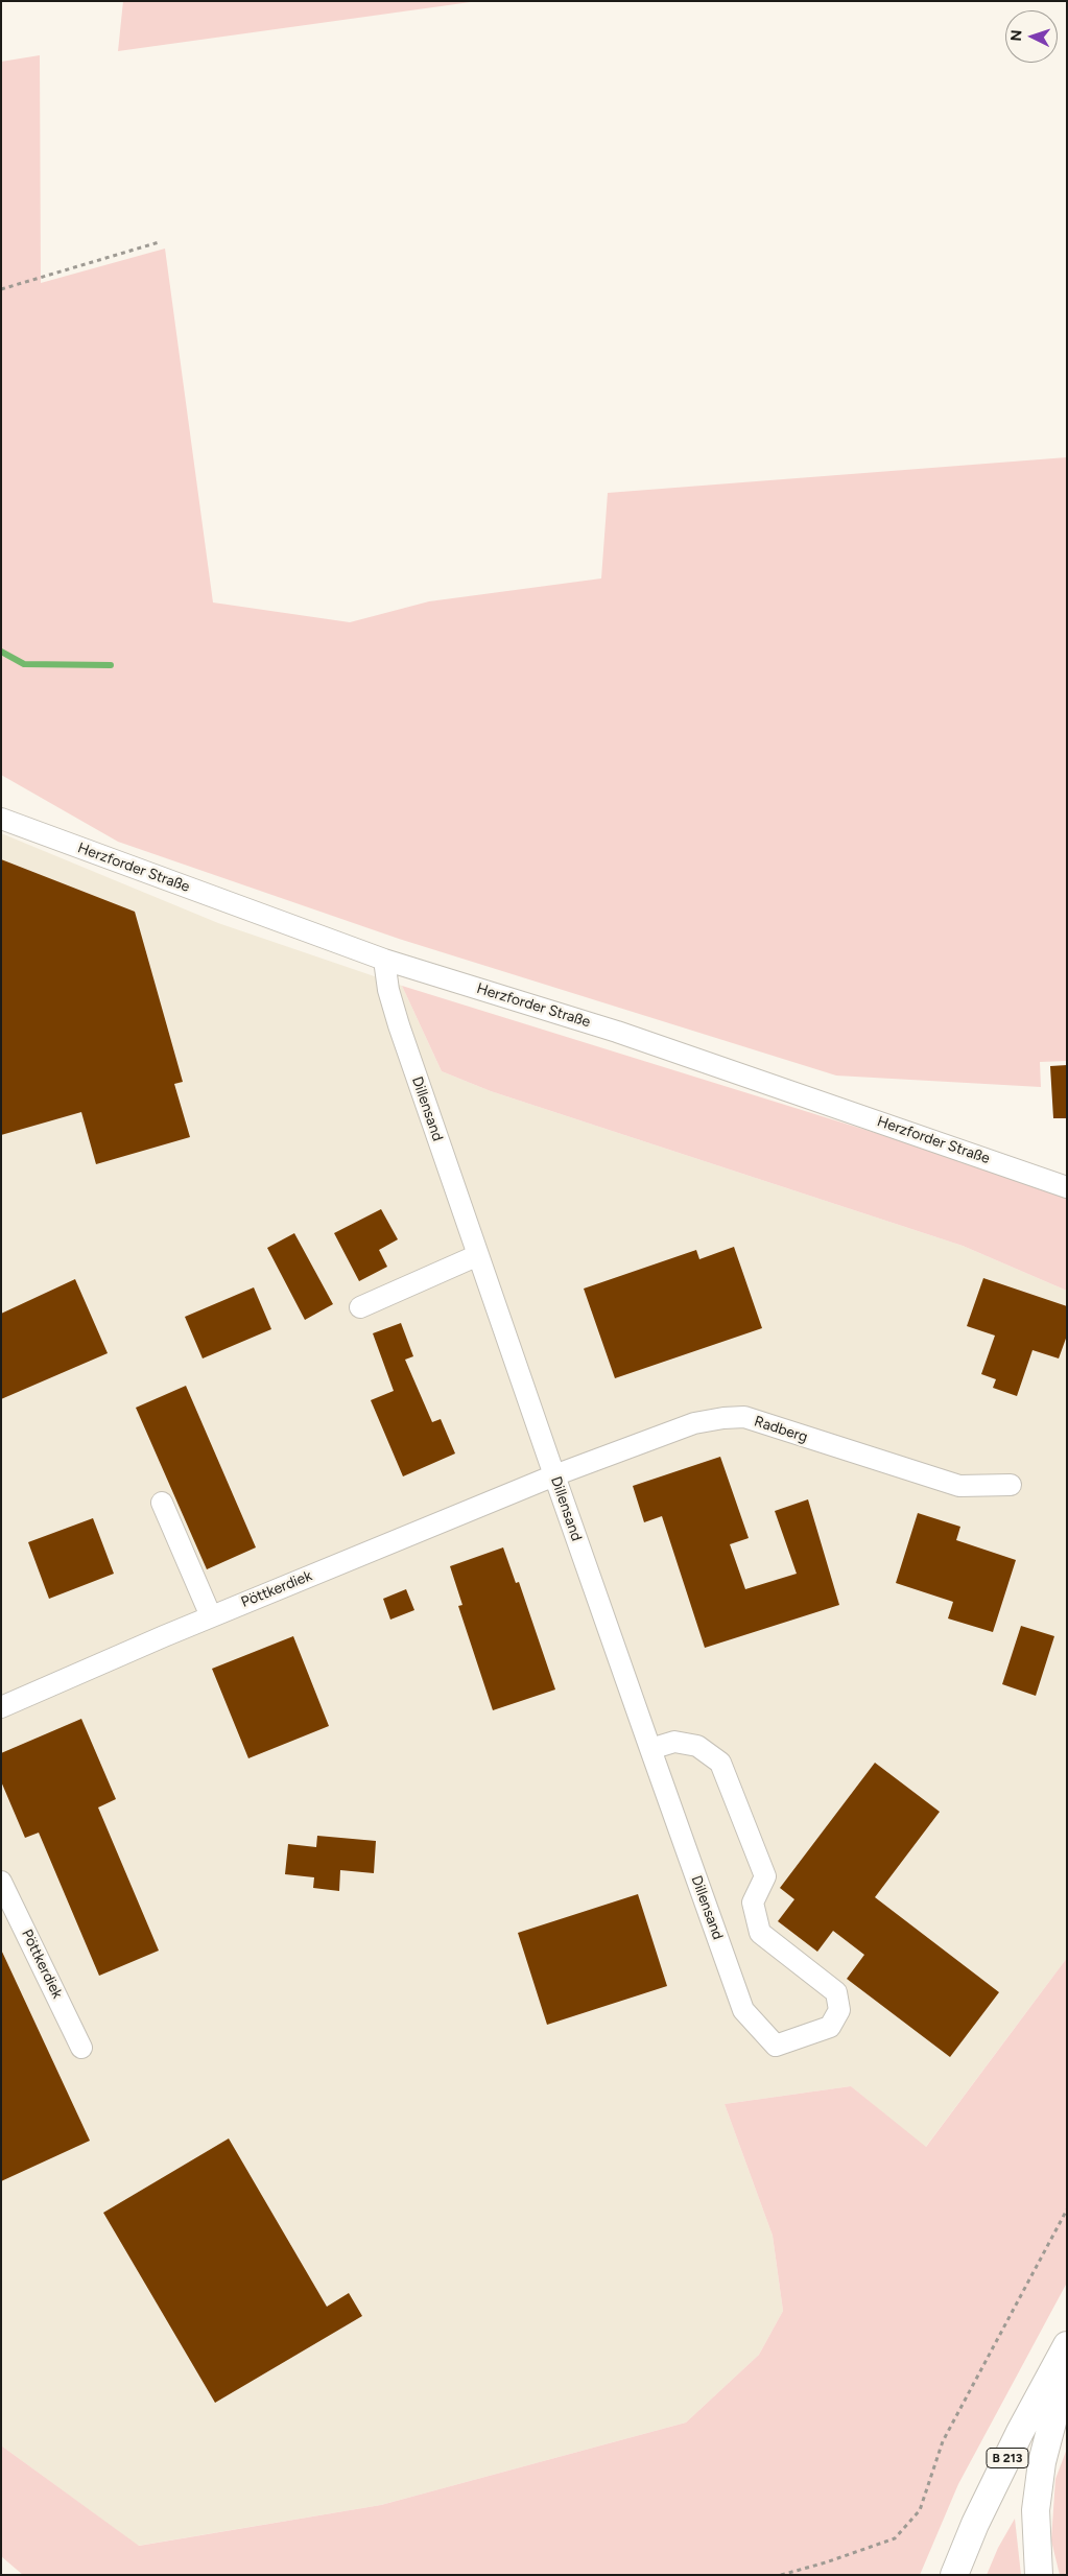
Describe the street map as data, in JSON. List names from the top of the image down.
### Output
{
  "streets": {
    "main road": ["B 213"],
    "street": [
      "Herzforder Straße",
      "Dillensand",
      "Radberg",
      "Pöttkerdiek"
    ]
  },
  "crossings": [
    ["Herzforder Straße", "Dillensand"],
    ["Dillensand", "Radberg"],
    ["Dillensand", "Pöttkerdiek"],
    ["Radberg", "Pöttkerdiek"]
  ],
  "north": "left"
}
